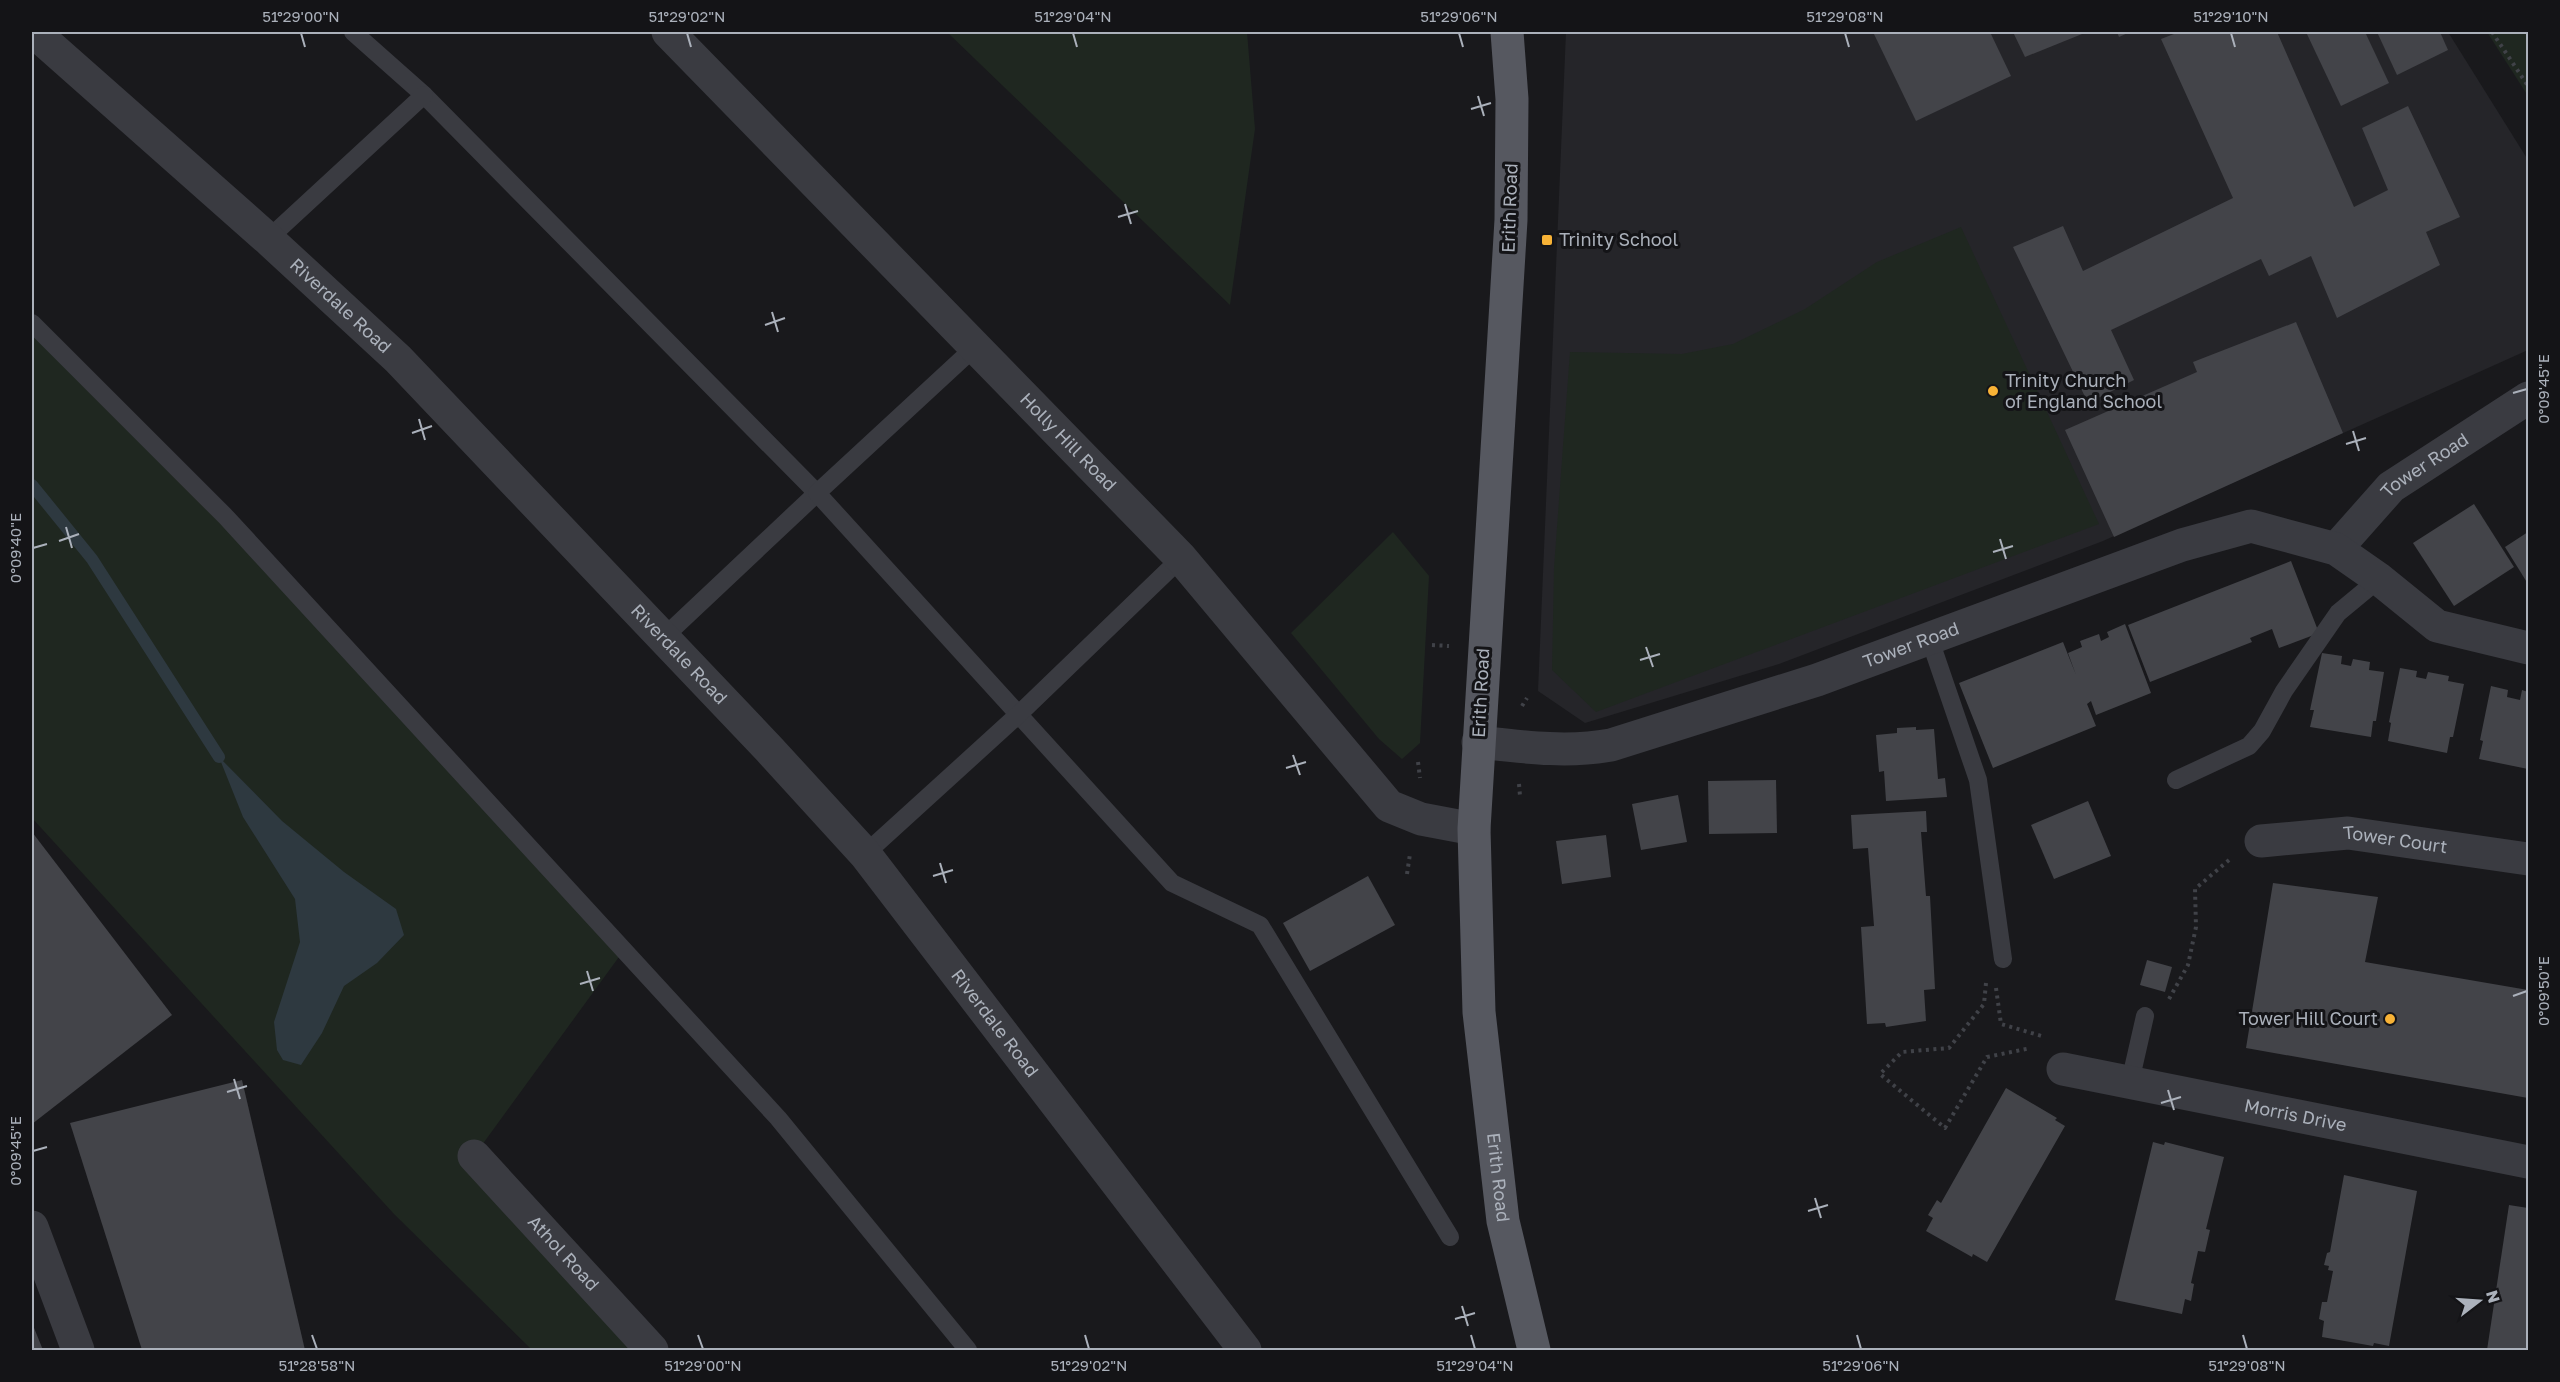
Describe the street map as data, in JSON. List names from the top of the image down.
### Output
{
  "streets": {
    "main road": ["Erith Road"],
    "street": [
      "Riverdale Road",
      "Holly Hill Road",
      "Tower Road",
      "Tower Court",
      "Morris Drive",
      "Athol Road"
    ]
  },
  "crossings": [
    ["Erith Road", "Holly Hill Road"],
    ["Erith Road", "Tower Road"]
  ],
  "places": {
    "transit": ["Trinity School"],
    "other": ["Trinity Church of England School", "Tower Hill Court"]
  },
  "north": "right",
  "coordinates": [
    "51°29'00\"N",
    "51°29'02\"N",
    "51°29'04\"N",
    "51°29'06\"N",
    "51°29'08\"N",
    "51°29'10\"N",
    "0°09'45\"E",
    "0°09'40\"E",
    "0°09'50\"E",
    "51°28'58\"N"
  ]
}
